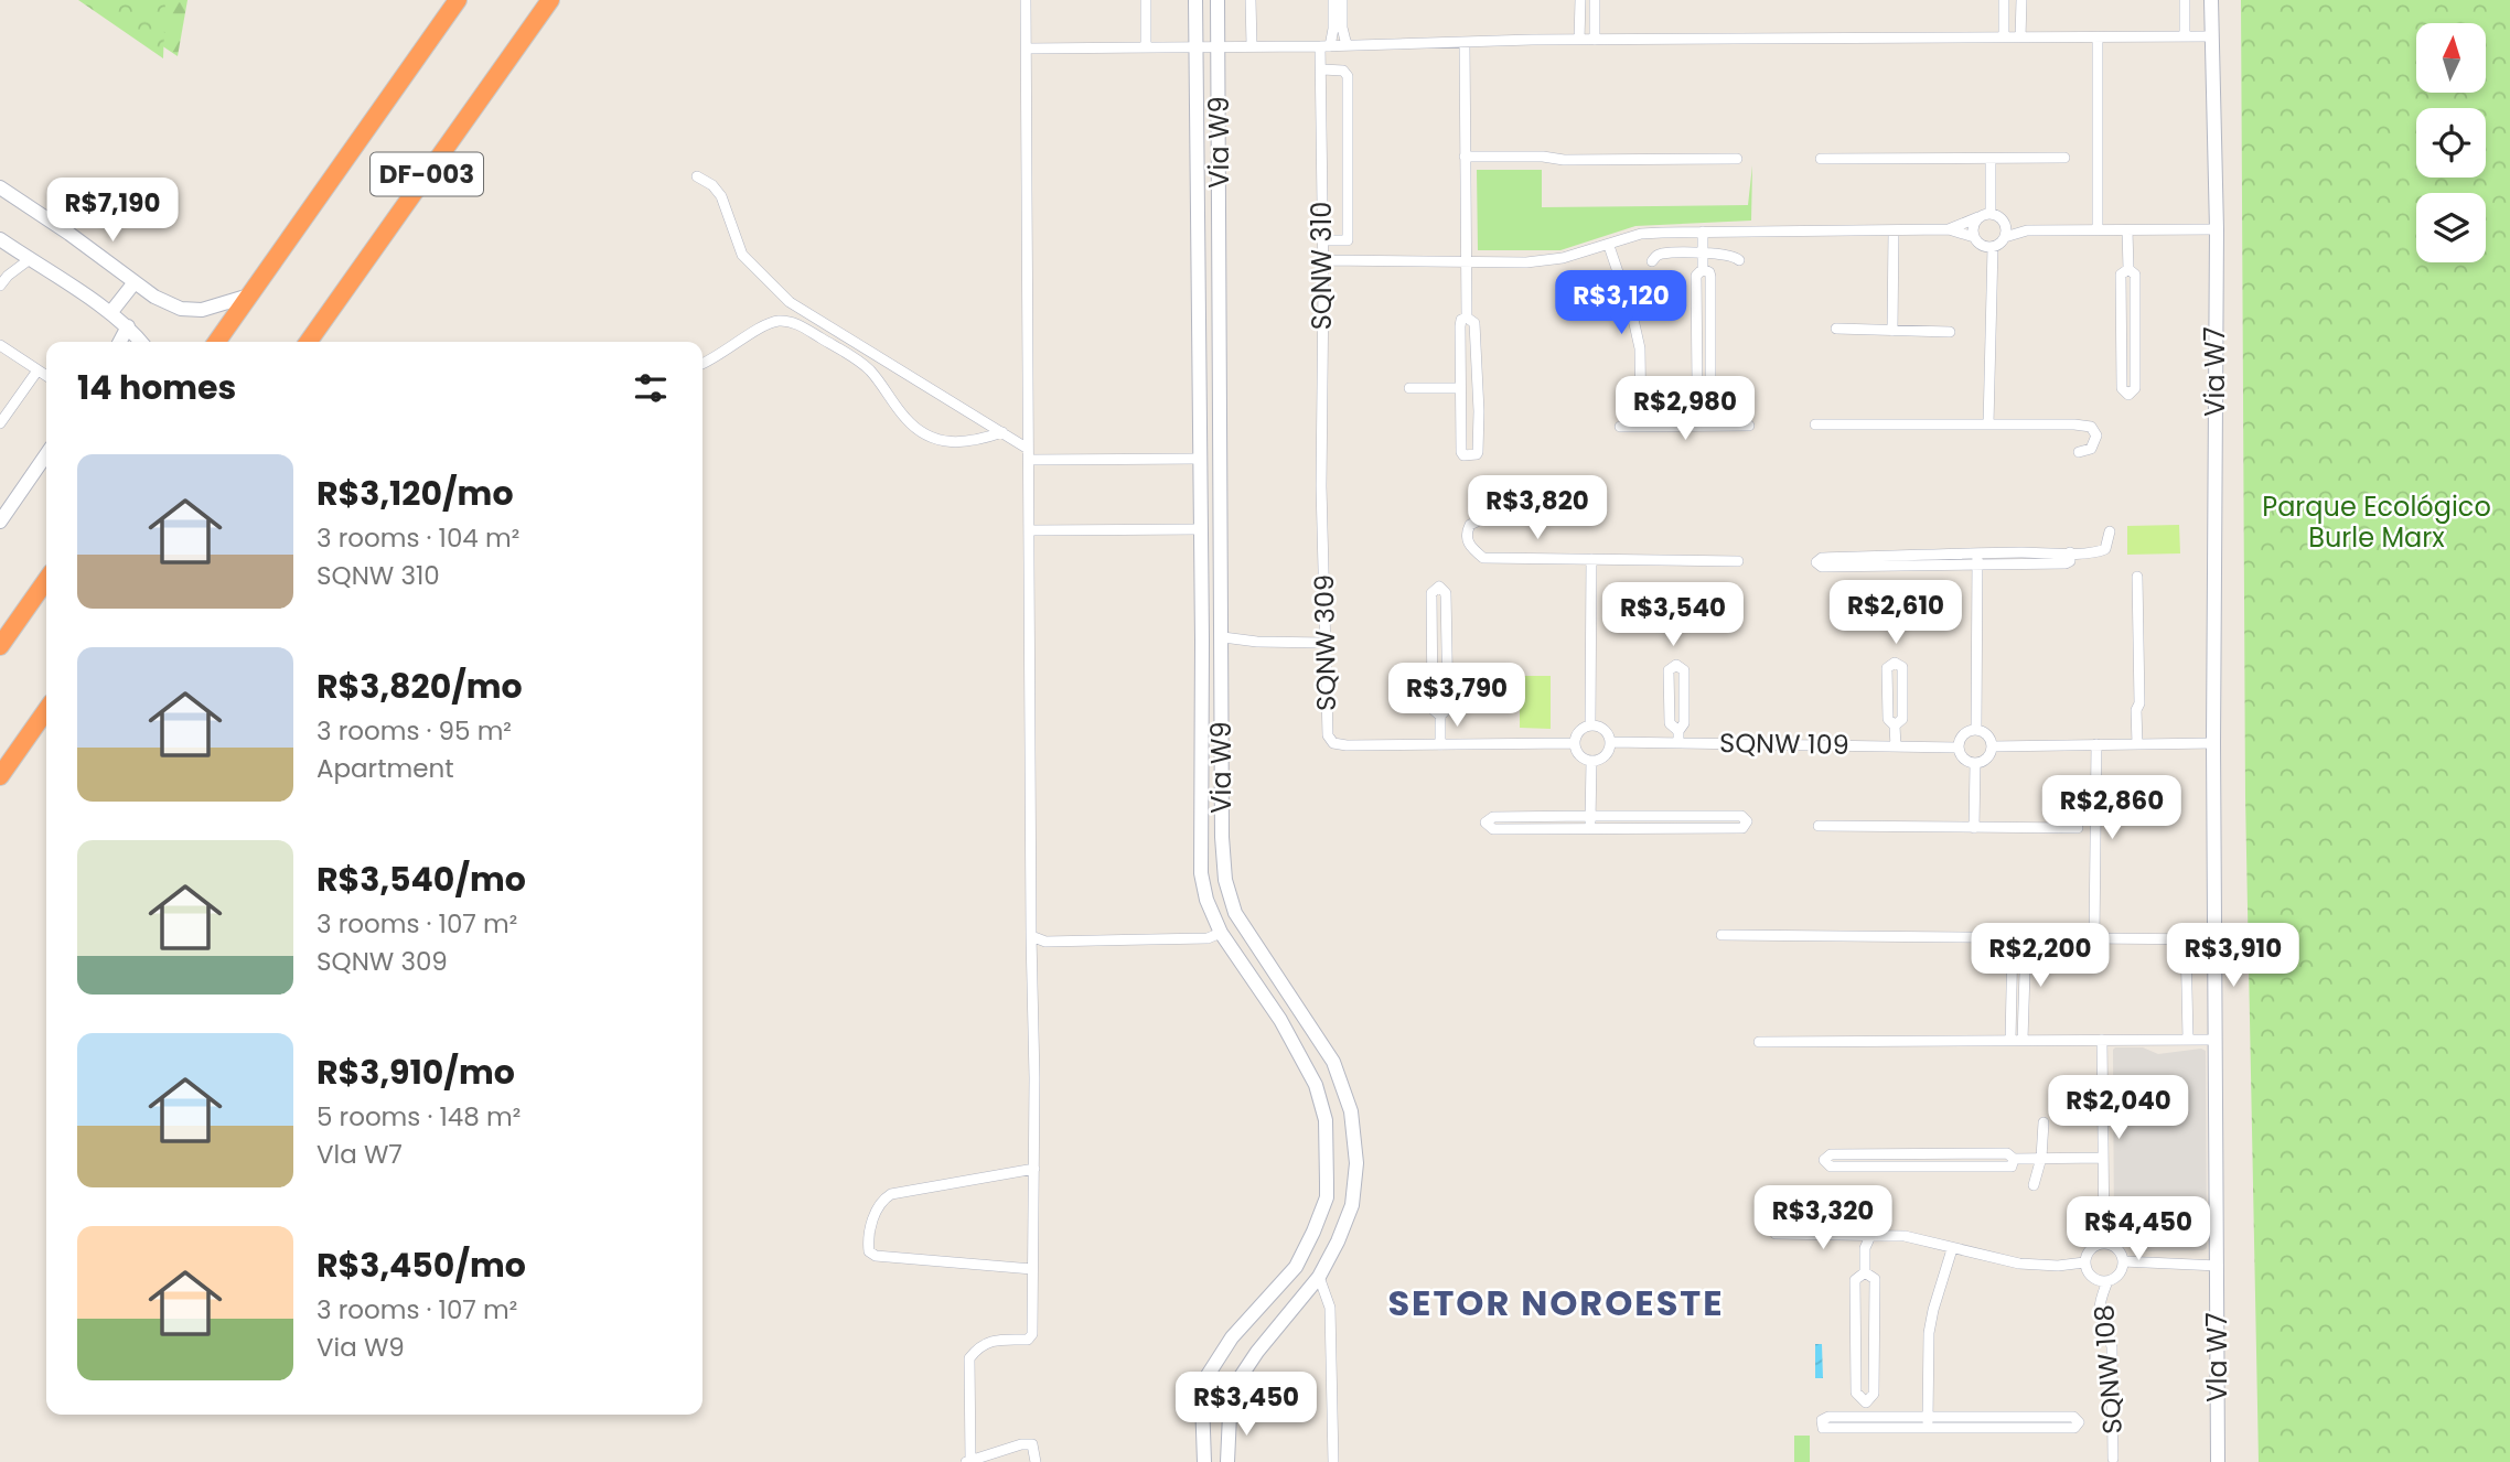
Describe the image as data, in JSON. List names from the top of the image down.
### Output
{
  "streets": {
    "highway": ["DF-003"],
    "street": [
      "Via W9",
      "SQNW 310",
      "Via W7",
      "SQNW 309",
      "SQNW 109",
      "Vla W7",
      "SQNW 108"
    ]
  },
  "crossings": [
    ["SQNW 310", "SQNW 309"],
    ["Via W7", "Vla W7"],
    ["SQNW 309", "SQNW 109"]
  ],
  "districts": ["SETOR NOROESTE"],
  "parks": ["Parque Ecológico Burle Marx"],
  "north": "top",
  "page": {
    "price": [
      "R$7,190",
      "R$3,120",
      "R$2,980",
      "R$3,820",
      "R$2,610",
      "R$3,540",
      "R$3,790",
      "R$2,860",
      "R$2,200",
      "R$3,910",
      "R$2,040",
      "R$3,320",
      "R$4,450",
      "R$3,450"
    ],
    "heading": "14 homes",
    "list": [
      {
        "name": "R$3,120/mo",
        "note": "3 rooms · 104 m² · SQNW 310"
      },
      {
        "name": "R$3,820/mo",
        "note": "3 rooms · 95 m² · Apartment"
      },
      {
        "name": "R$3,540/mo",
        "note": "3 rooms · 107 m² · SQNW 309"
      },
      {
        "name": "R$3,910/mo",
        "note": "5 rooms · 148 m² · Vla W7"
      },
      {
        "name": "R$3,450/mo",
        "note": "3 rooms · 107 m² · Via W9"
      }
    ]
  }
}
